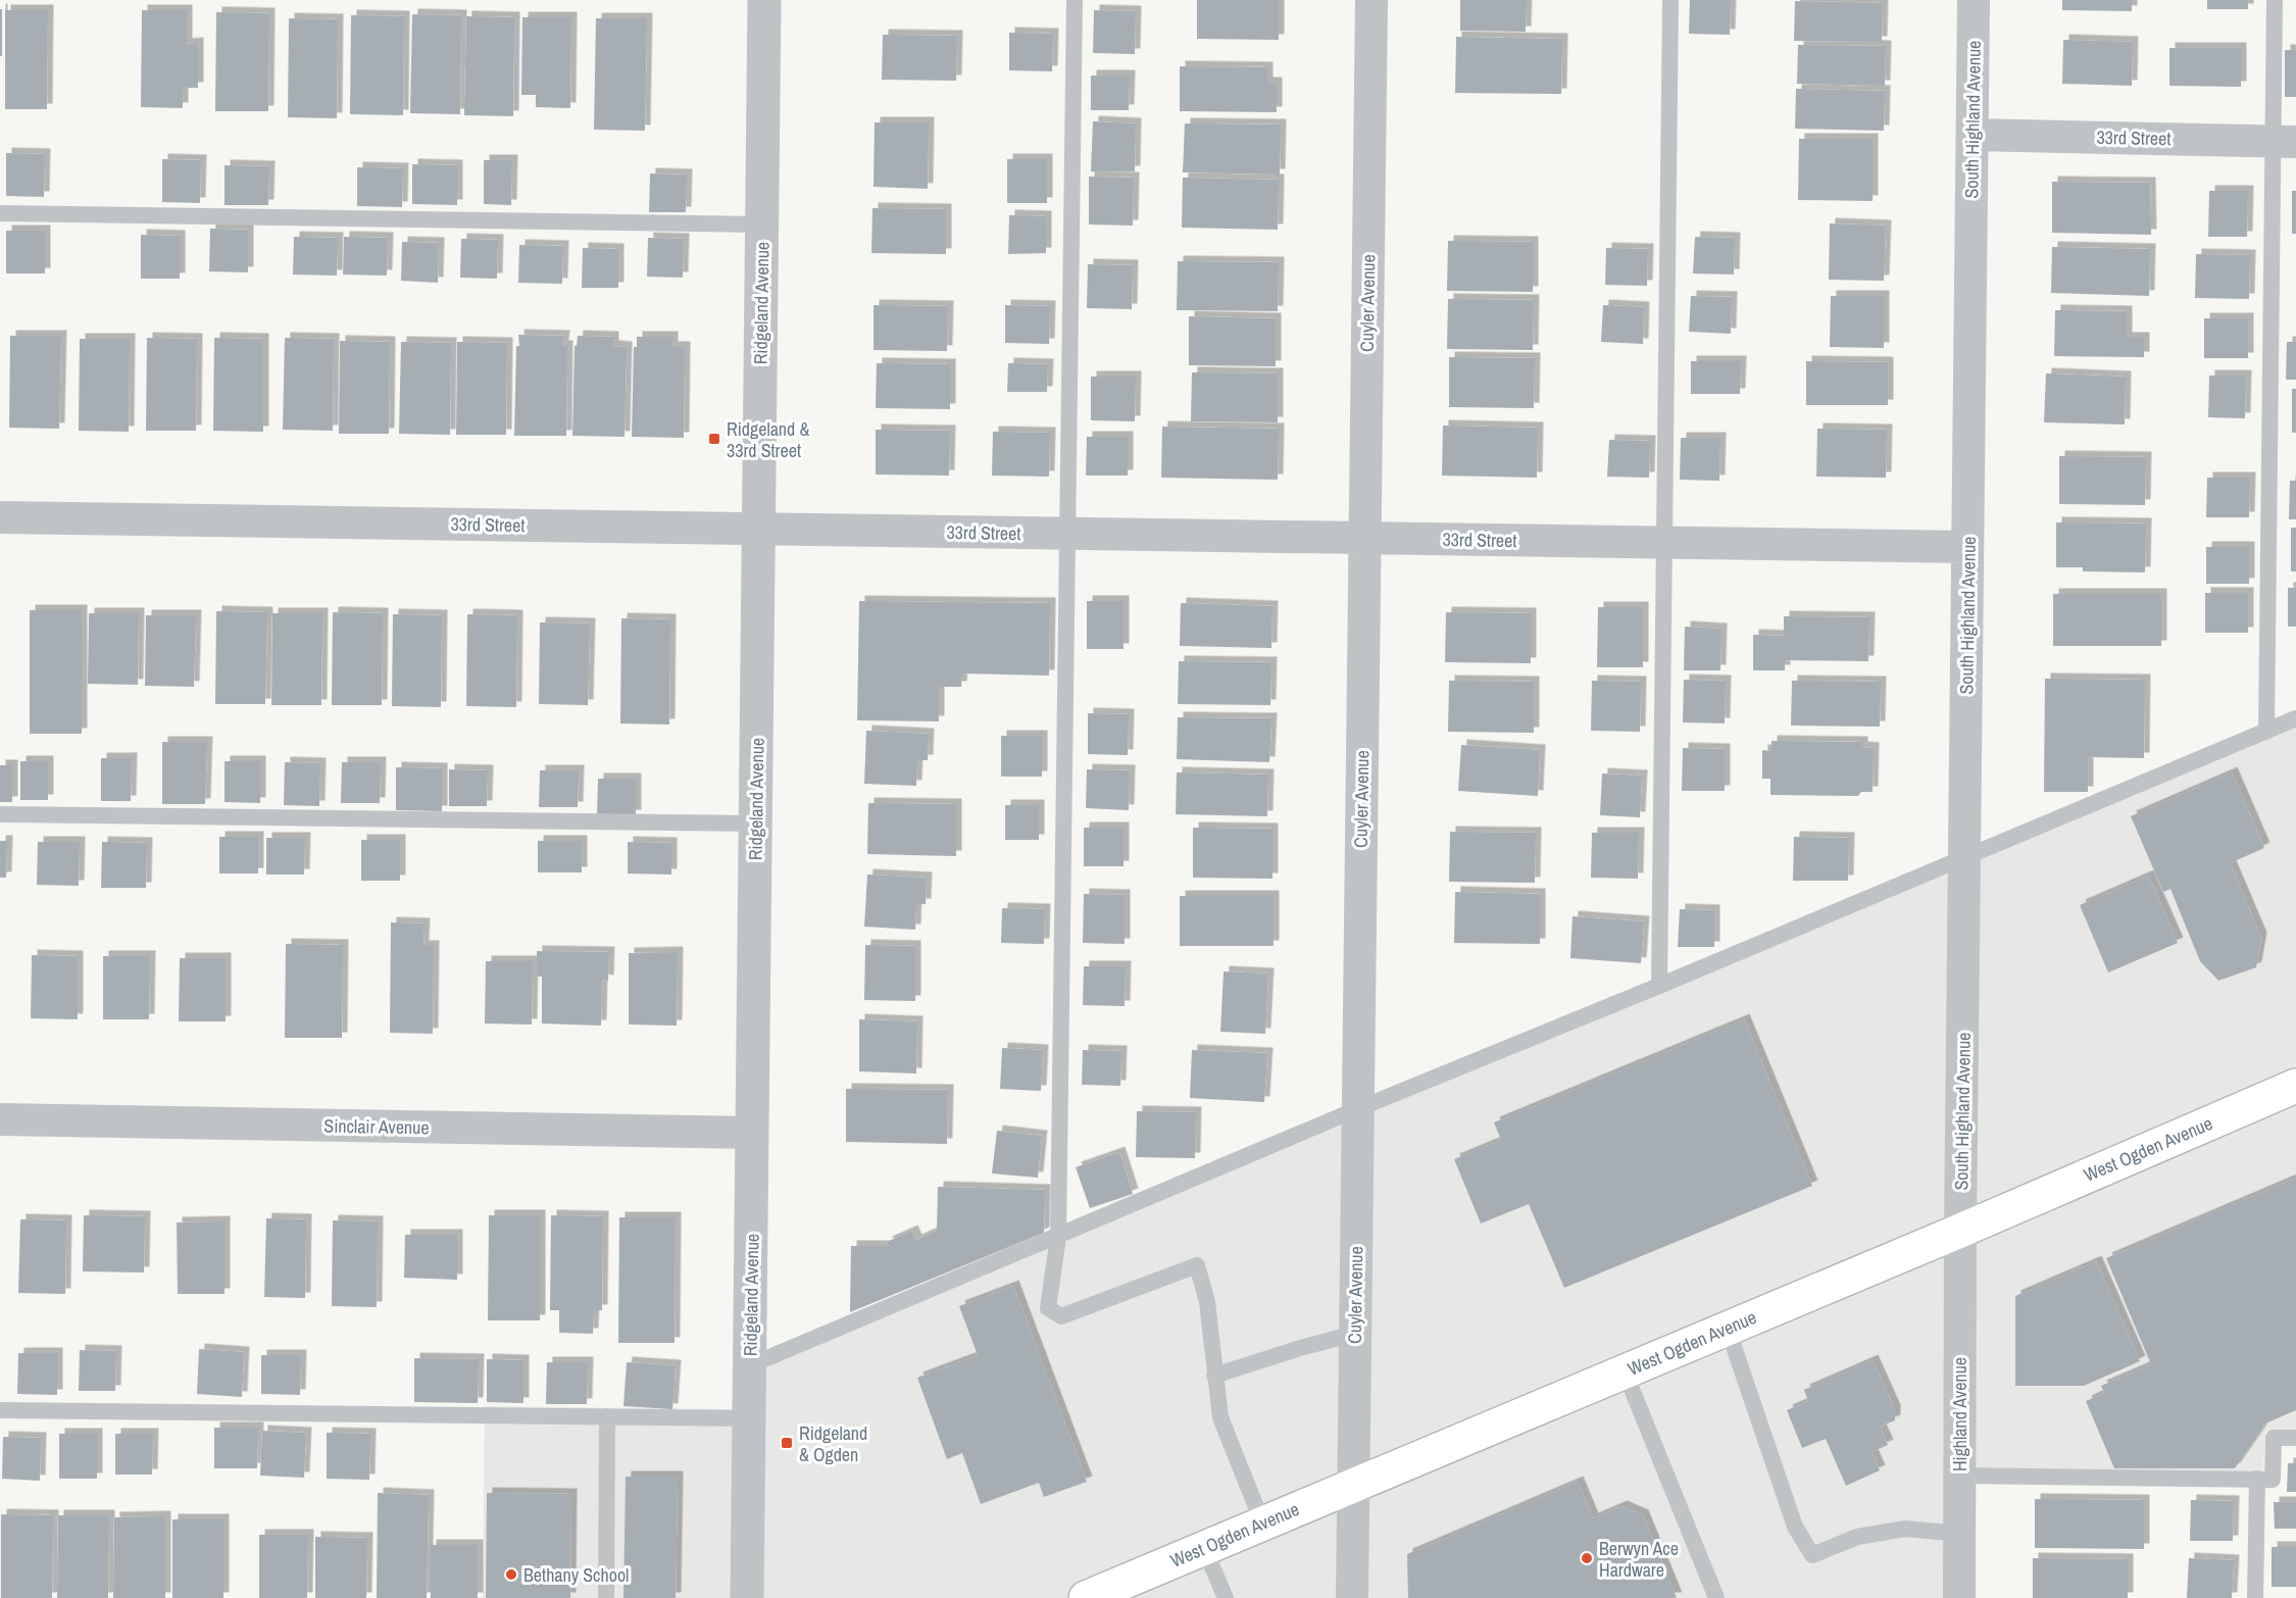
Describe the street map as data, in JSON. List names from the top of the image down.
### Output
{
  "streets": {
    "main road": ["West Ogden Avenue"],
    "street": [
      "South Highland Avenue",
      "33rd Street",
      "Ridgeland Avenue",
      "Cuyler Avenue",
      "Sinclair Avenue",
      "Highland Avenue"
    ]
  },
  "crossings": [
    ["South Highland Avenue", "33rd Street"],
    ["South Highland Avenue", "West Ogden Avenue"],
    ["South Highland Avenue", "Highland Avenue"],
    ["33rd Street", "Ridgeland Avenue"],
    ["33rd Street", "Cuyler Avenue"],
    ["Ridgeland Avenue", "Sinclair Avenue"],
    ["Cuyler Avenue", "West Ogden Avenue"],
    ["West Ogden Avenue", "Highland Avenue"]
  ],
  "places": {
    "transit": ["Ridgeland & 33rd Street", "Ridgeland & Ogden"],
    "other": ["Berwyn Ace Hardware", "Bethany School"]
  }
}
